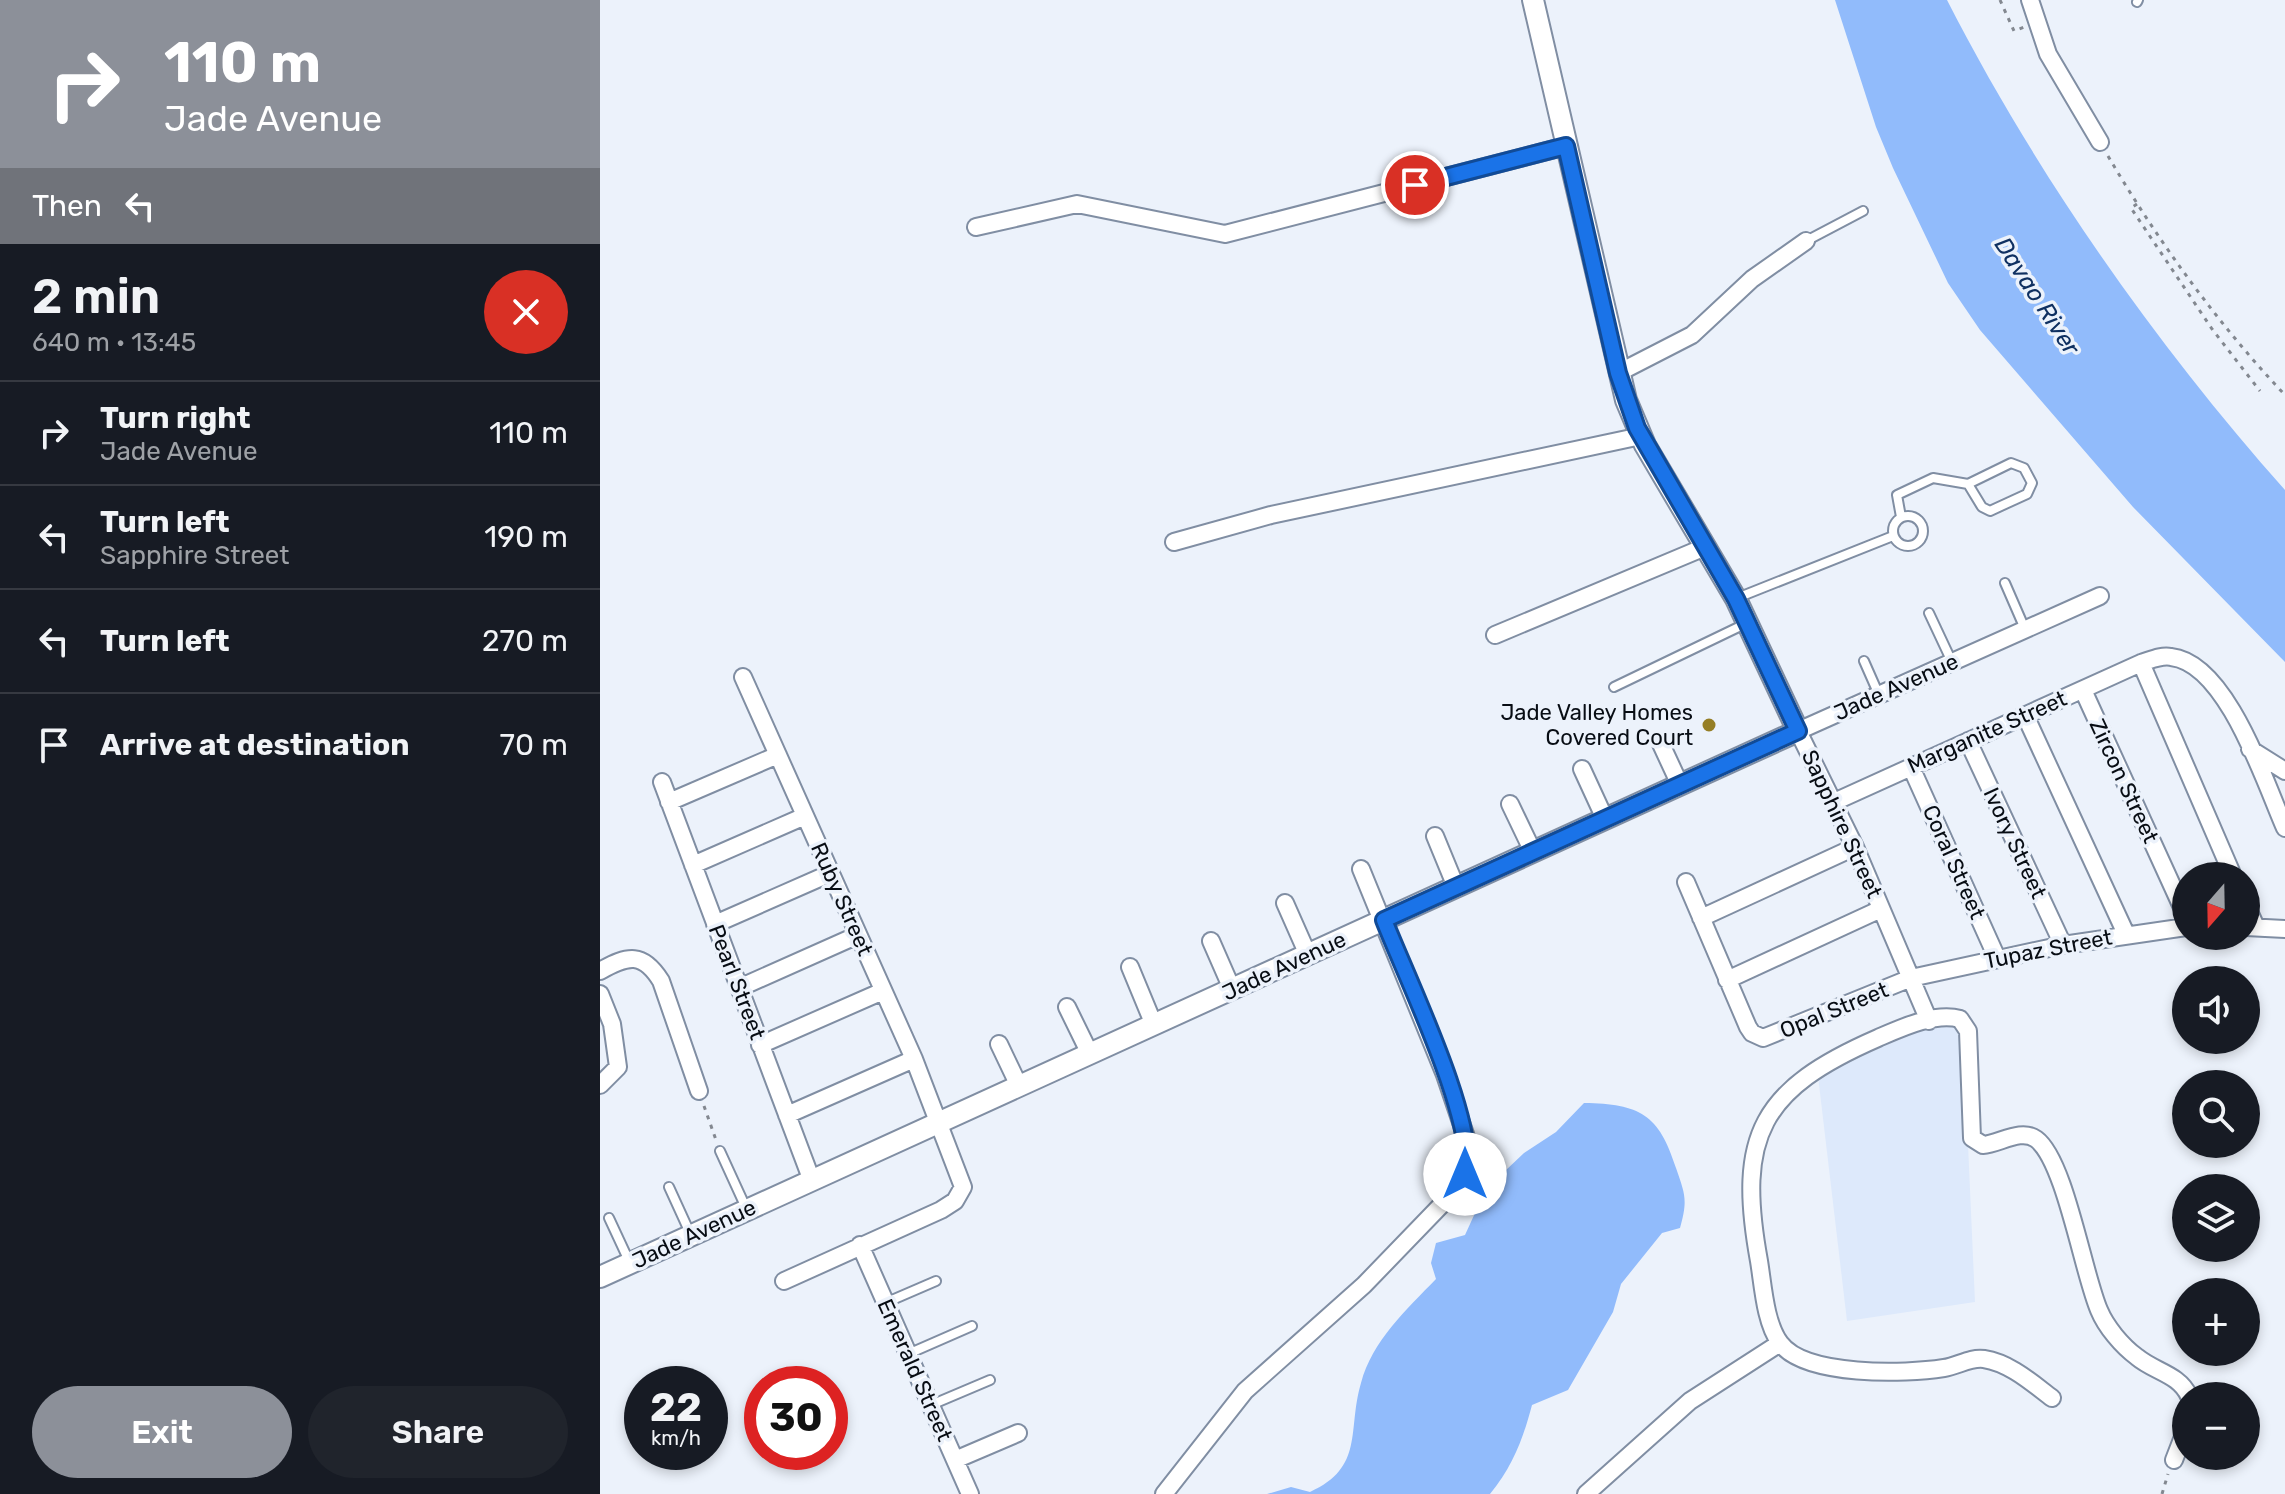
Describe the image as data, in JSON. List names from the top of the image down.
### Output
{
  "streets": {
    "street": [
      "Jade Avenue",
      "Marganite Street",
      "Zircon Street",
      "Sapphire Street",
      "Ivory Street",
      "Coral Street",
      "Ruby Street",
      "Tupaz Street",
      "Pearl Street",
      "Opal Street",
      "Emerald Street"
    ]
  },
  "crossings": [
    ["Jade Avenue", "Sapphire Street"],
    ["Jade Avenue", "Ruby Street"],
    ["Jade Avenue", "Pearl Street"],
    ["Marganite Street", "Zircon Street"],
    ["Marganite Street", "Sapphire Street"],
    ["Marganite Street", "Ivory Street"],
    ["Marganite Street", "Coral Street"],
    ["Sapphire Street", "Tupaz Street"],
    ["Sapphire Street", "Opal Street"],
    ["Ivory Street", "Tupaz Street"],
    ["Coral Street", "Tupaz Street"],
    ["Ruby Street", "Emerald Street"],
    ["Tupaz Street", "Opal Street"]
  ],
  "water": ["Davao River"],
  "places": ["Jade Valley Homes Covered Court"],
  "north": "bottom",
  "page": {
    "turn": ["110 m", "Jade Avenue"],
    "then": "Then",
    "heading": ["2 min", "640 m · 13:45"],
    "list": [
      {
        "name": "Turn right",
        "note": "Jade Avenue",
        "value": "110 m"
      },
      {
        "name": "Turn left",
        "note": "Sapphire Street",
        "value": "190 m"
      },
      {
        "name": "Turn left",
        "value": "270 m"
      },
      {
        "name": "Arrive at destination",
        "value": "70 m"
      }
    ],
    "map_buttons": ["+", "−"],
    "speed": "22 km/h",
    "limit": "30",
    "buttons": ["Exit", "Share"]
  }
}
